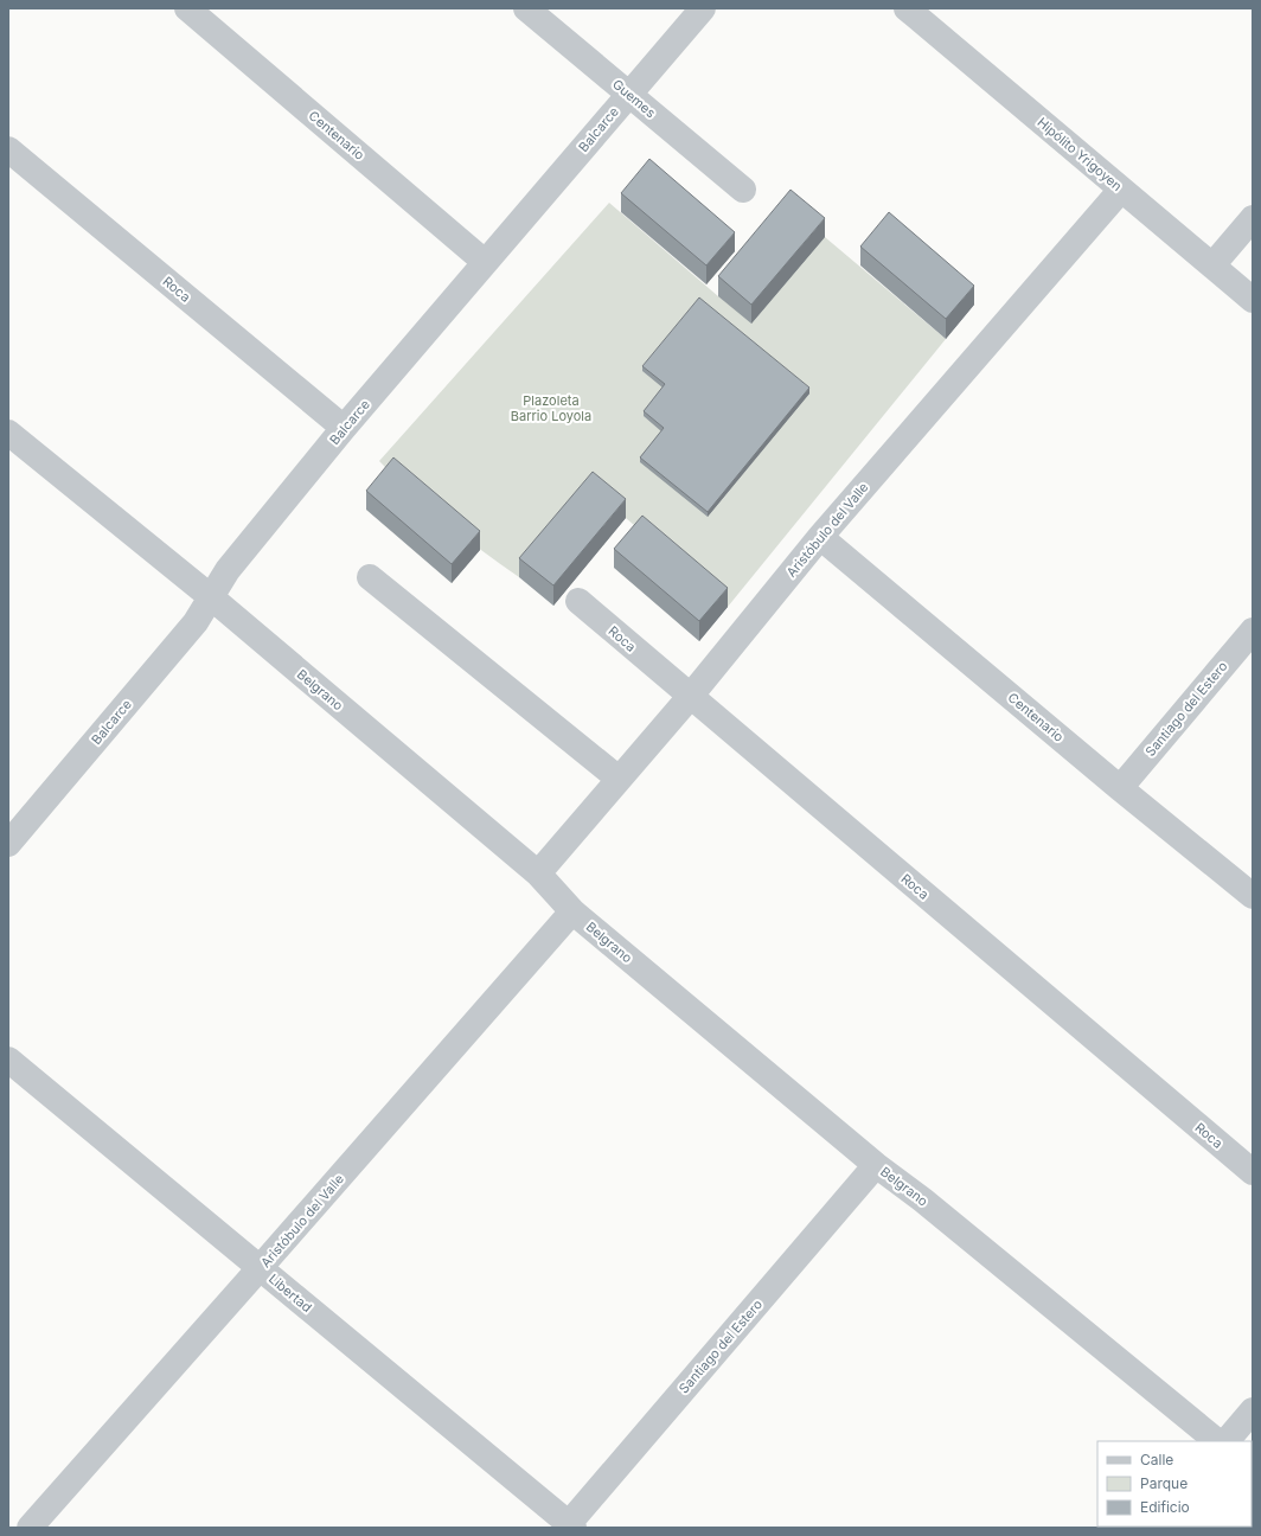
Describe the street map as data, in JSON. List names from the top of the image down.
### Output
{
  "streets": {
    "street": [
      "Guemes",
      "Balcarce",
      "Centenario",
      "Hipólito Yrigoyen",
      "Roca",
      "Aristóbulo del Valle",
      "Belgrano",
      "Santiago del Estero",
      "Libertad"
    ]
  },
  "crossings": [
    ["Guemes", "Balcarce"],
    ["Balcarce", "Centenario"],
    ["Balcarce", "Roca"],
    ["Balcarce", "Belgrano"],
    ["Centenario", "Aristóbulo del Valle"],
    ["Centenario", "Santiago del Estero"],
    ["Hipólito Yrigoyen", "Aristóbulo del Valle"],
    ["Roca", "Aristóbulo del Valle"],
    ["Aristóbulo del Valle", "Belgrano"],
    ["Aristóbulo del Valle", "Libertad"],
    ["Belgrano", "Santiago del Estero"],
    ["Santiago del Estero", "Libertad"]
  ],
  "parks": ["Plazoleta Barrio Loyola"],
  "legend": ["Calle", "Parque", "Edificio"]
}
